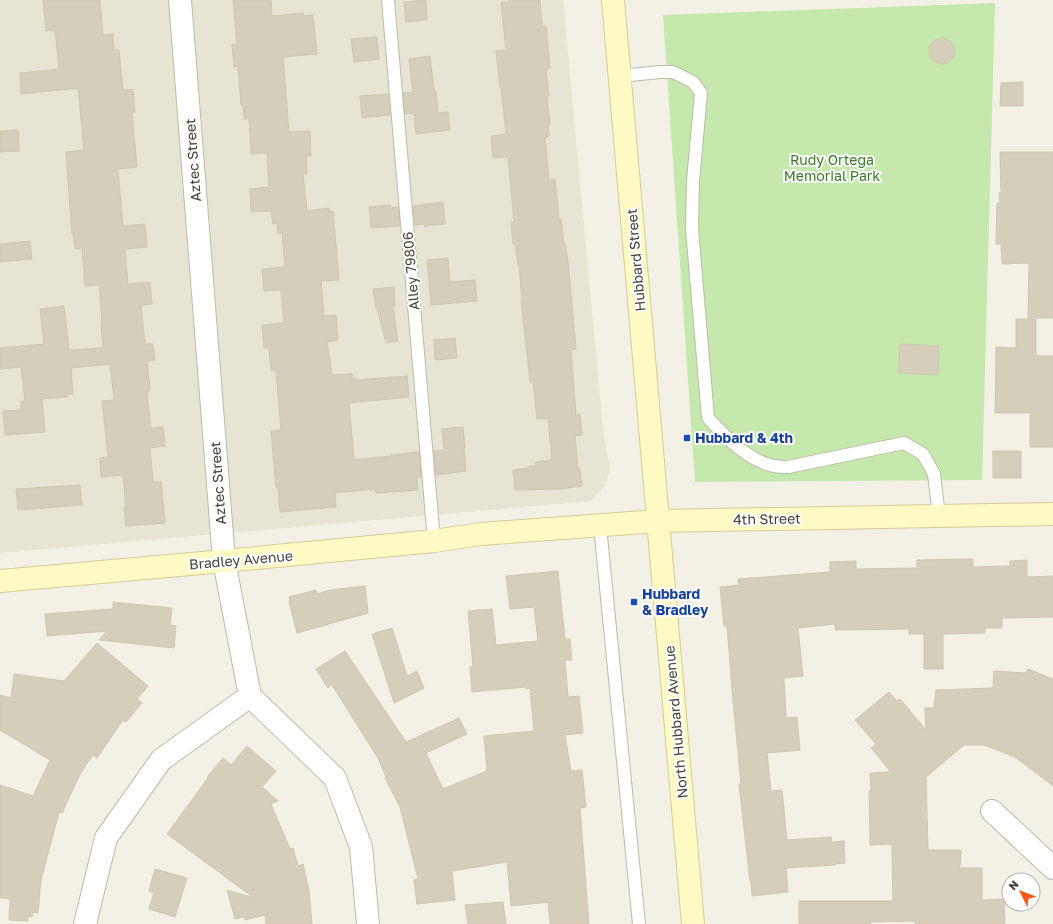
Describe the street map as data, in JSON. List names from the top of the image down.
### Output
{
  "streets": {
    "street": [
      "Aztec Street",
      "Hubbard Street",
      "4th Street",
      "Bradley Avenue",
      "North Hubbard Avenue"
    ],
    "lane": ["Alley 79806"]
  },
  "crossings": [
    ["Aztec Street", "Bradley Avenue"],
    ["Hubbard Street", "4th Street"],
    ["Hubbard Street", "North Hubbard Avenue"],
    ["Alley 79806", "Bradley Avenue"],
    ["4th Street", "Bradley Avenue"],
    ["4th Street", "North Hubbard Avenue"]
  ],
  "parks": ["Rudy Ortega Memorial Park"],
  "places": {
    "transit": ["Hubbard & 4th", "Hubbard & Bradley"]
  },
  "north": "top left"
}
